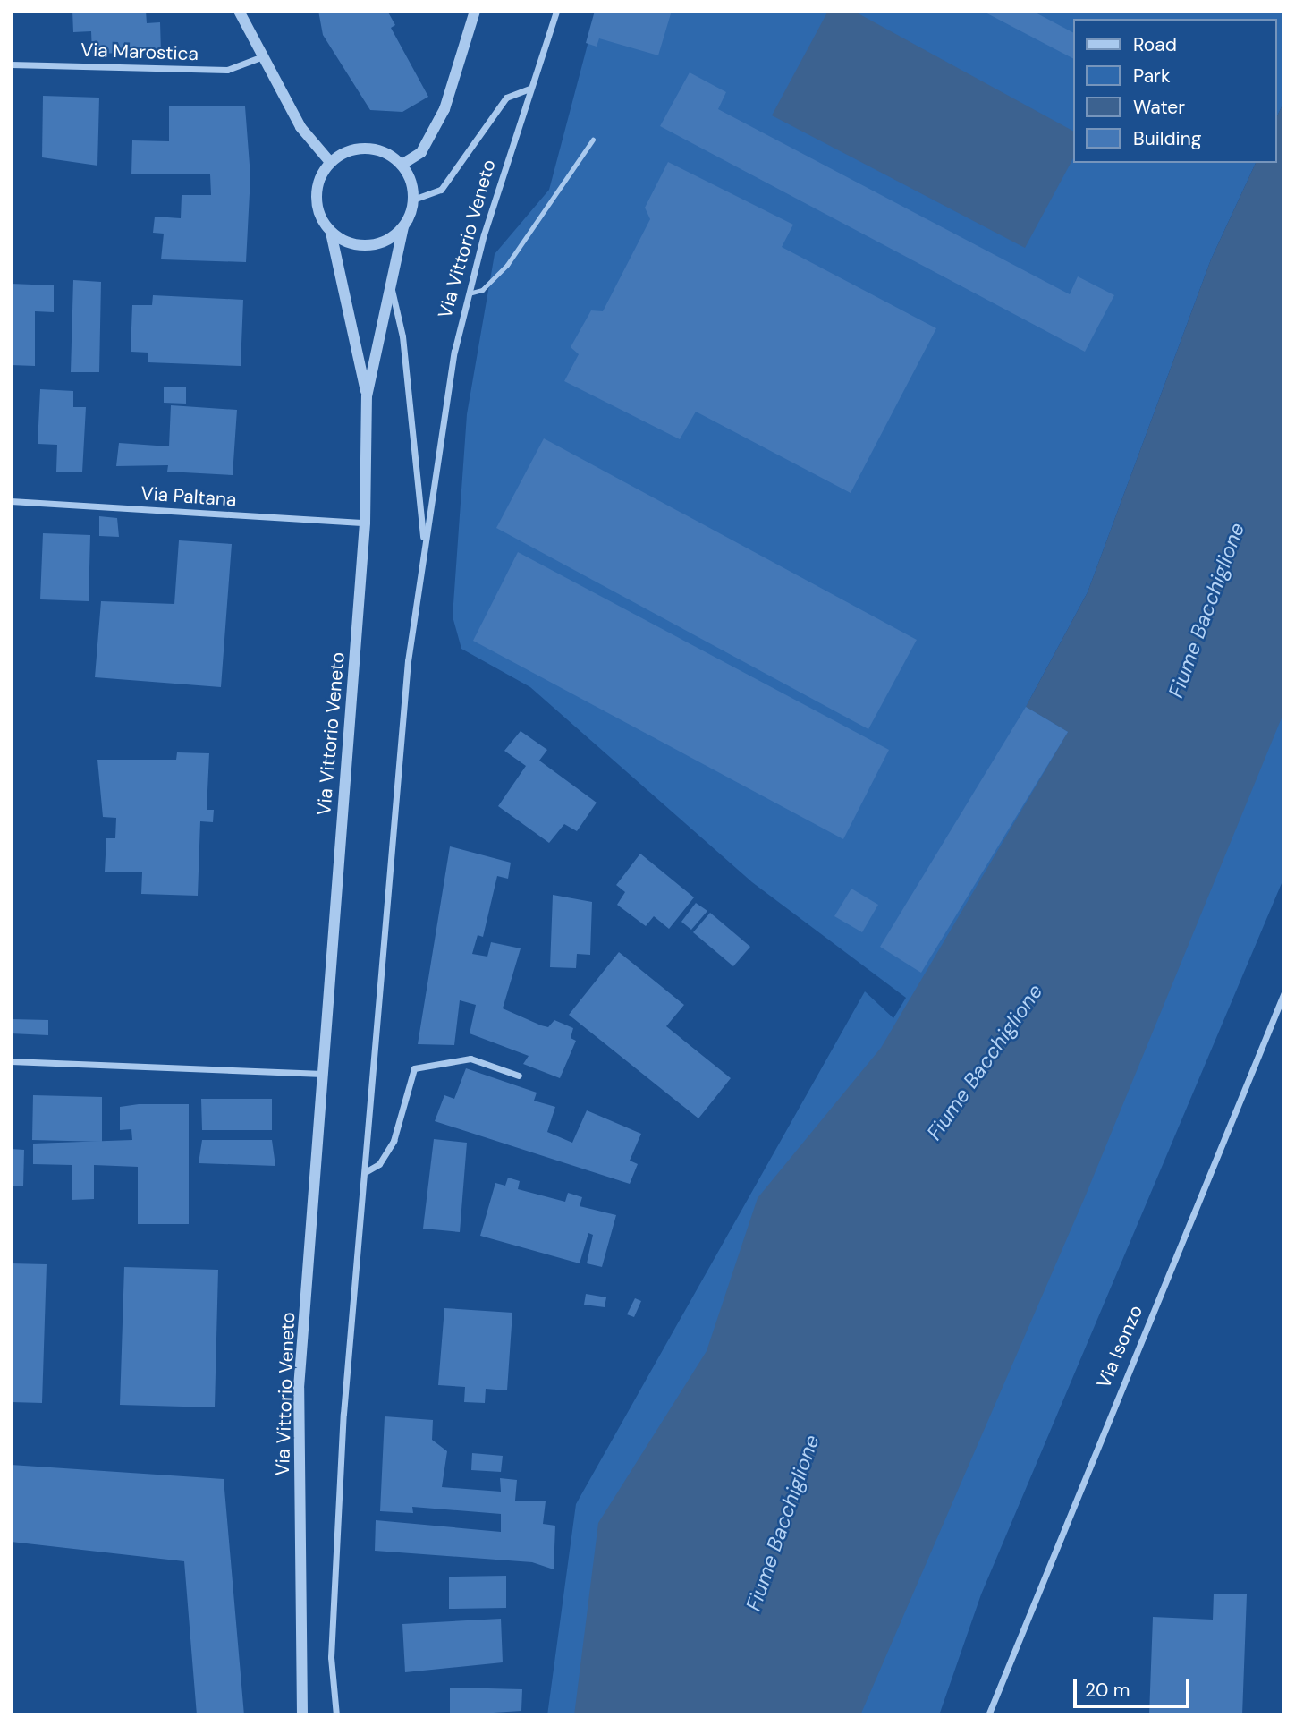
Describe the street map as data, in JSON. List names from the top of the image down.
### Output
{
  "streets": {
    "street": [
      "Via Marostica",
      "Via Vittorio Veneto",
      "Via Paltana",
      "Via Isonzo"
    ]
  },
  "crossings": [
    ["Via Vittorio Veneto", "Via Paltana"]
  ],
  "water": ["Fiume Bacchiglione"],
  "legend": [
    "Road",
    "Park",
    "Water",
    "Building"
  ],
  "scale_bar": "20 m"
}
